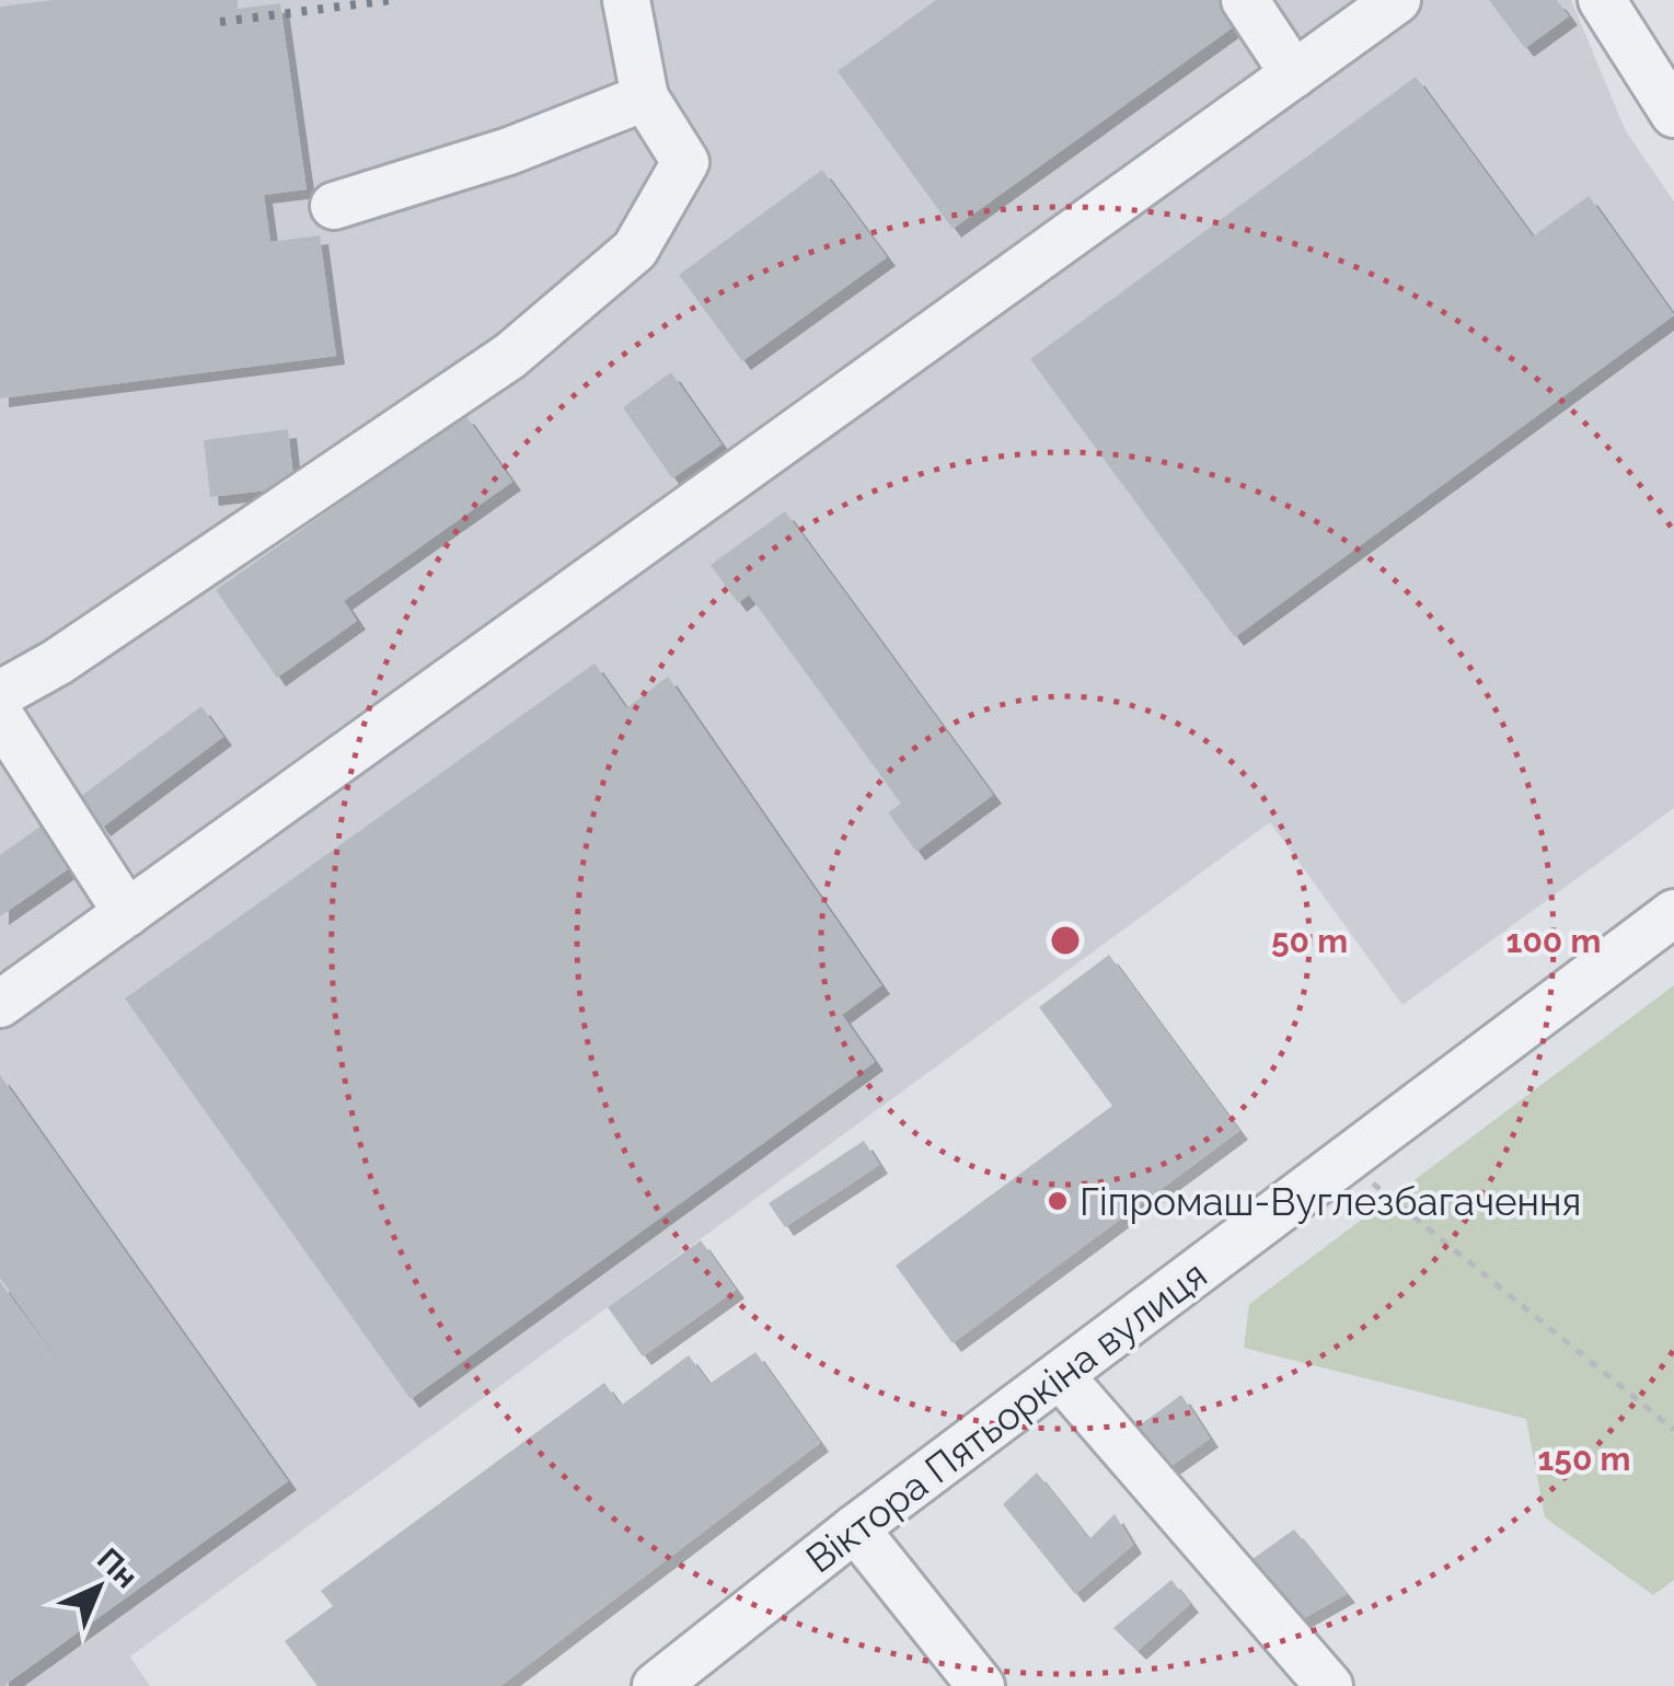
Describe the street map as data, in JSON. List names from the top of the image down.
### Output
{
  "streets": {
    "street": ["Віктора Пятьоркіна вулиця"]
  },
  "places": ["Гіпромаш-Вуглезбагачення"],
  "north": "top right",
  "rings": ["50 m", "100 m", "150 m"]
}
